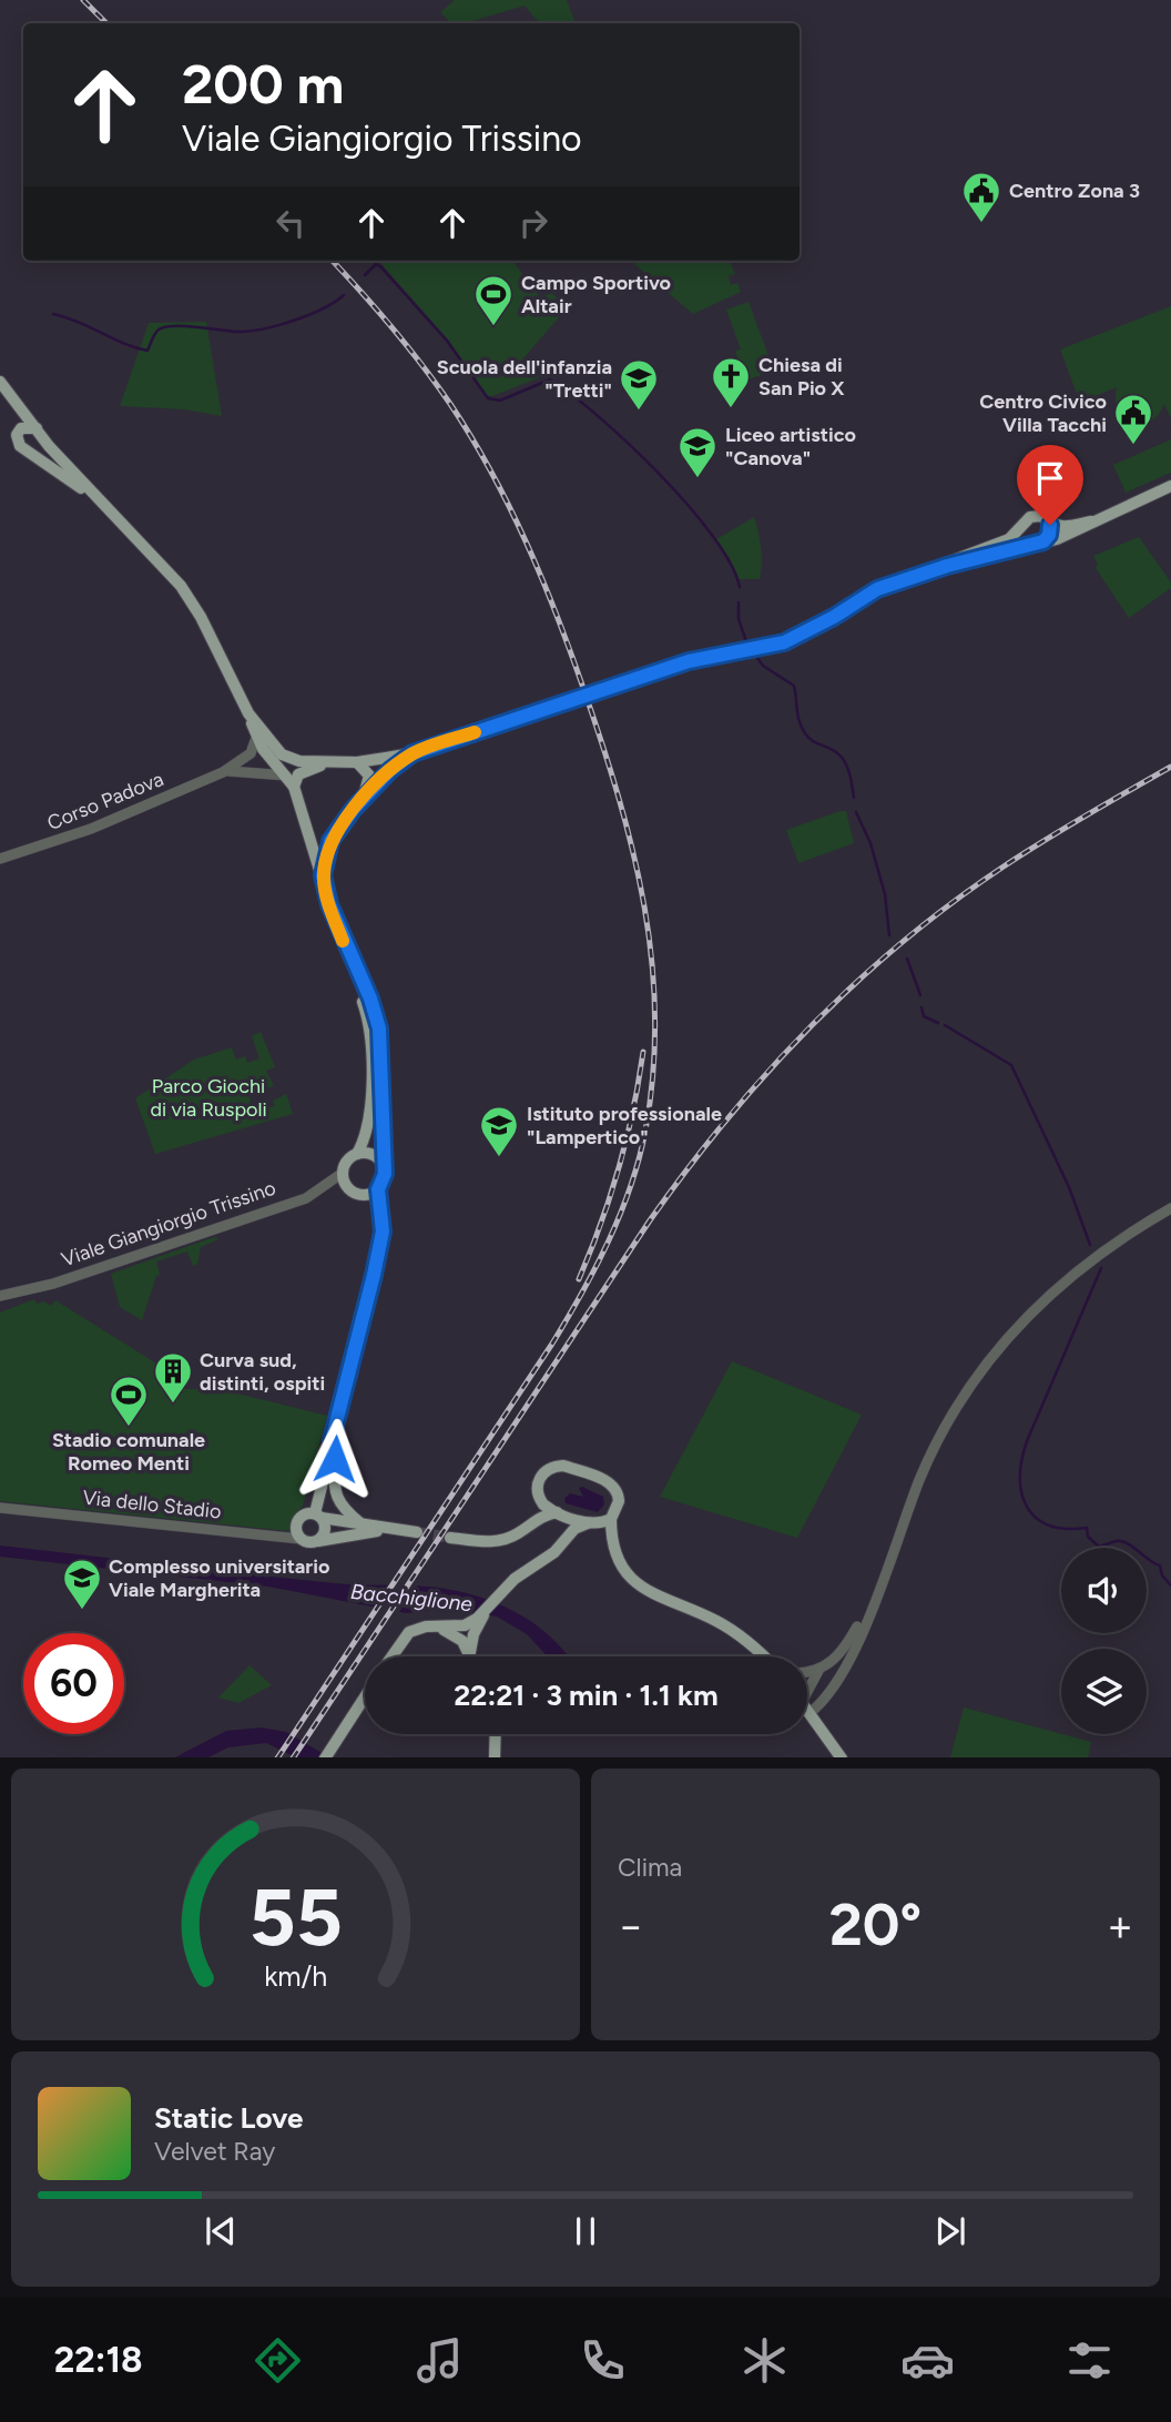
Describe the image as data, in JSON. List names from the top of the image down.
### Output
{
  "streets": {
    "main road": ["Viale Giangiorgio Trissino", "Via dello Stadio"],
    "street": ["Corso Padova"]
  },
  "crossings": [
    ["Corso Padova", "Viale Giangiorgio Trissino"],
    ["Viale Giangiorgio Trissino", "Via dello Stadio"]
  ],
  "water": ["Bacchiglione"],
  "parks": ["Parco Giochi di via Ruspoli"],
  "places": {
    "public building": ["Centro Zona 3", "Centro Civico Villa Tacchi"],
    "sports": ["Campo Sportivo Altair", "Stadio comunale Romeo Menti"],
    "church": ["Chiesa di San Pio X"],
    "school or university": [
      "Scuola dell'infanzia \"Tretti\"",
      "Liceo artistico \"Canova\"",
      "Istituto professionale \"Lampertico\"",
      "Complesso universitario Viale Margherita"
    ],
    "building": ["Curva sud, distinti, ospiti"]
  },
  "page": {
    "turn": ["200 m", "Viale Giangiorgio Trissino"],
    "limit": "60",
    "trip": "22:21 · 3 min · 1.1 km",
    "tile": "Clima",
    "heat": ["−", "20°", "+"],
    "song": ["Static Love", "Velvet Ray"],
    "tabs": "22:18",
    "gauge": ["55", "km/h"]
  }
}
